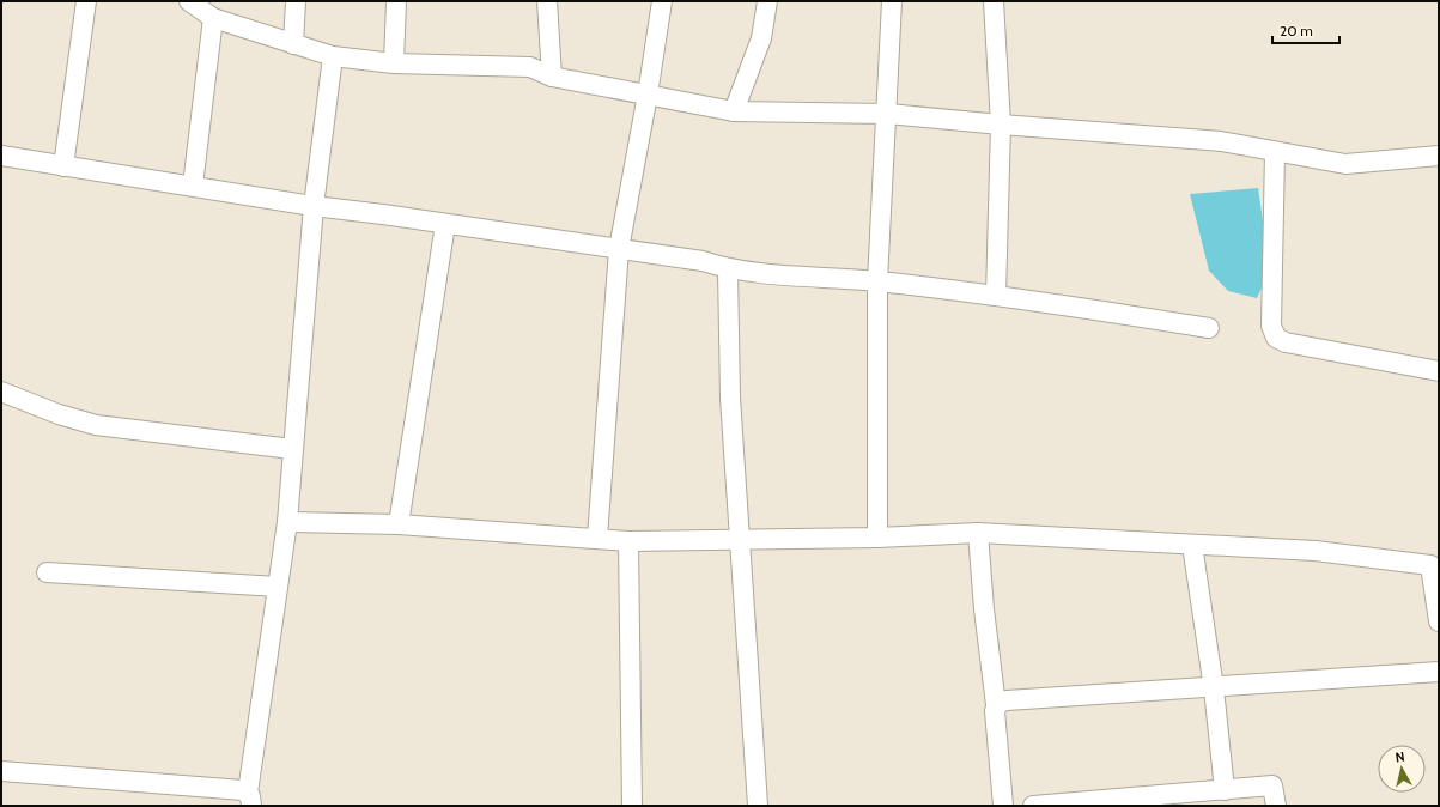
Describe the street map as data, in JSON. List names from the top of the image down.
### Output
{
  "scale_bar": "20 m",
  "north": "top"
}
